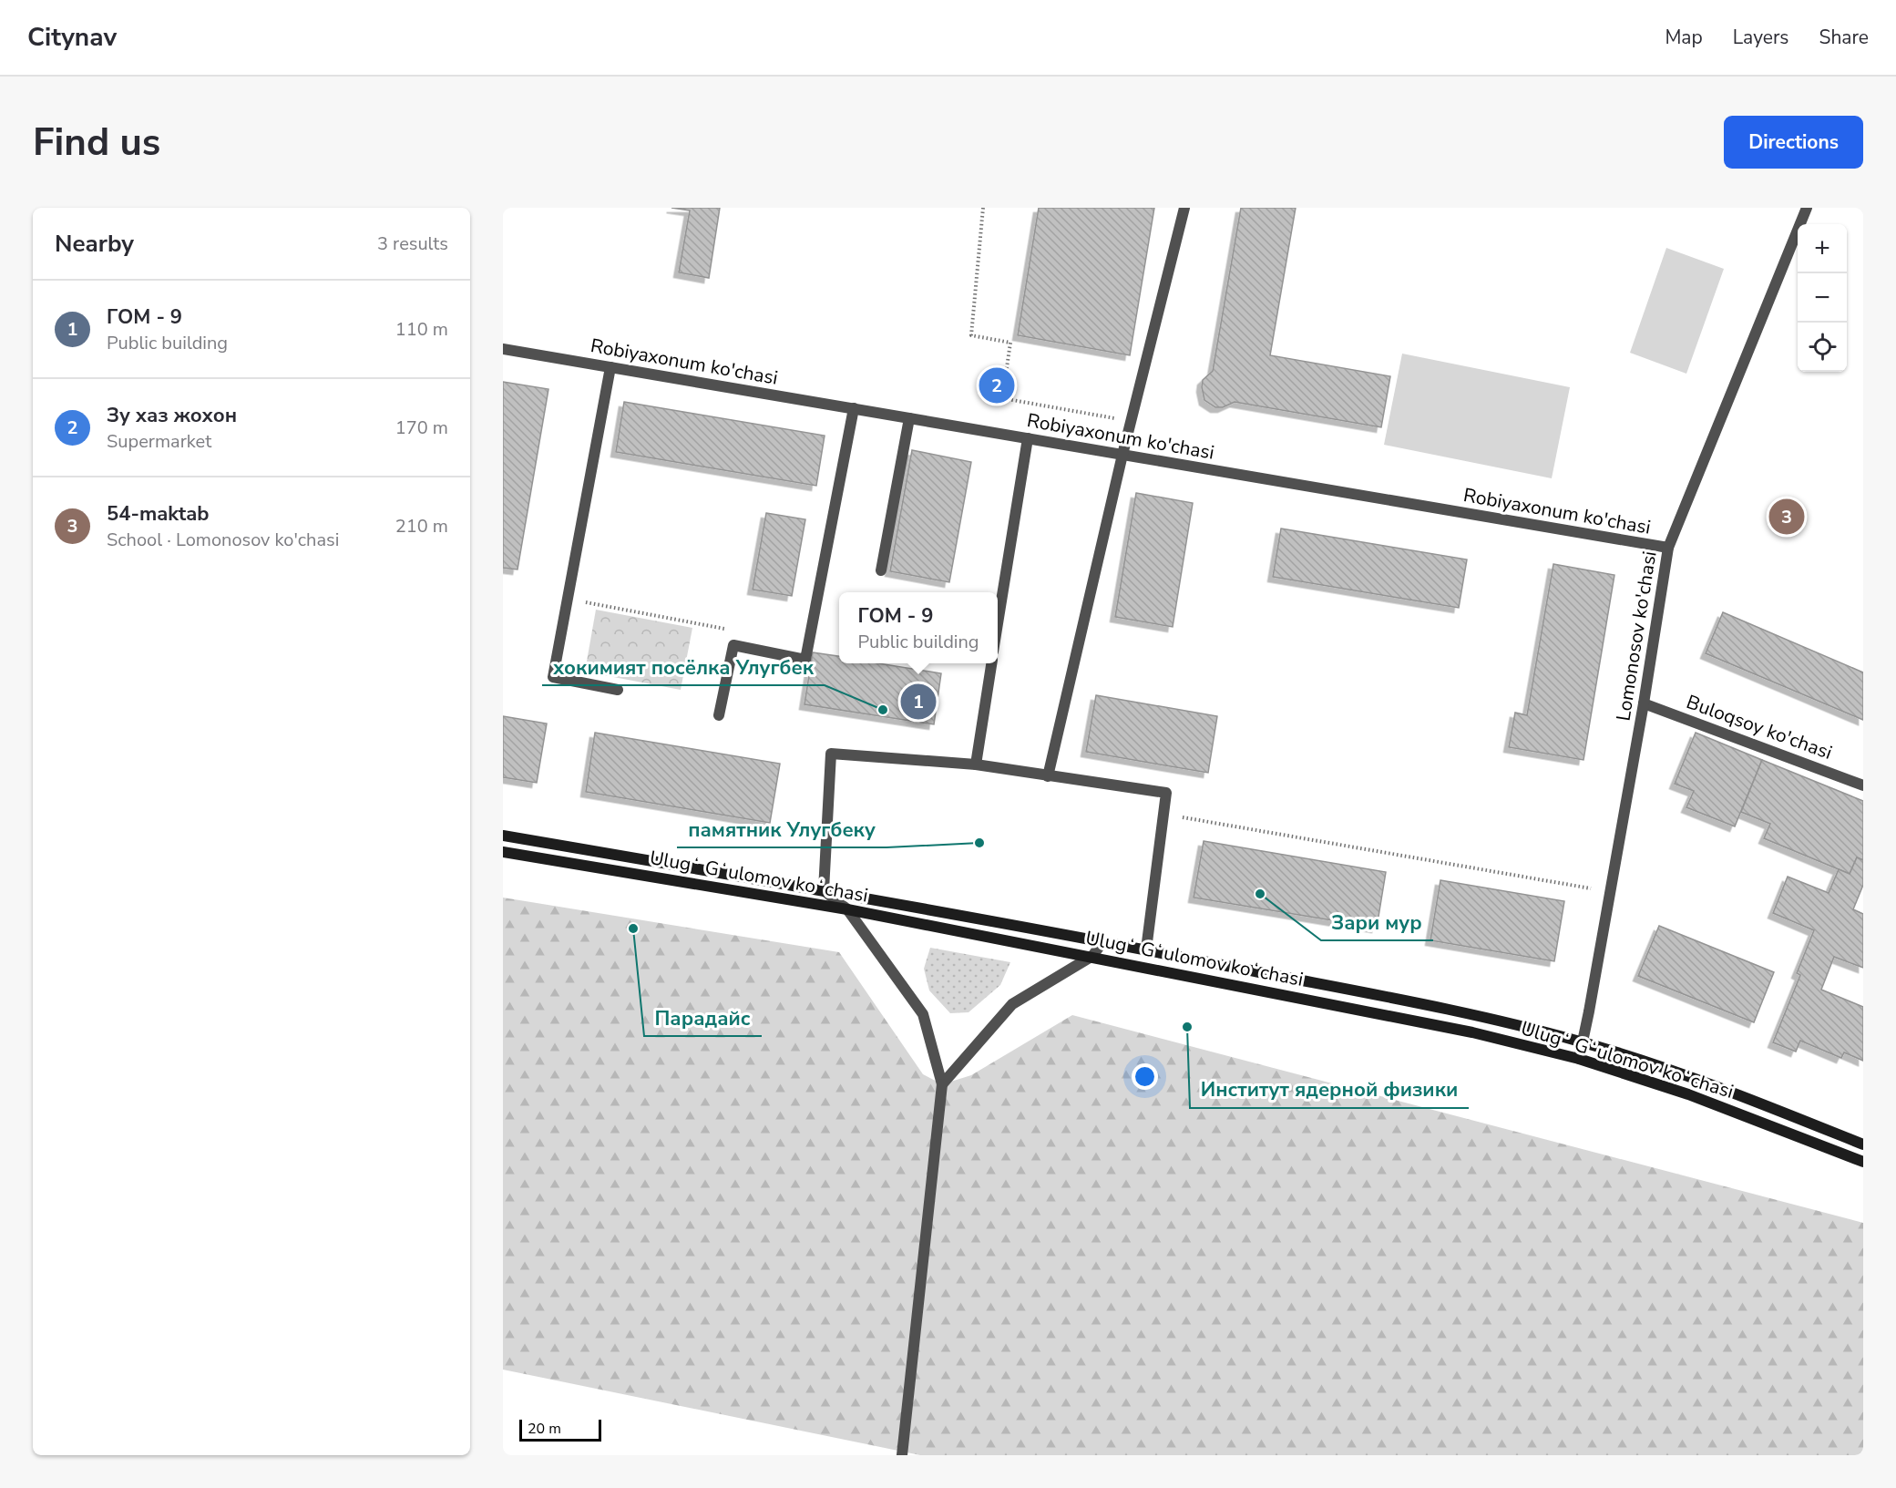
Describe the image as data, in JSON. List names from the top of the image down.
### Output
{
  "streets": {
    "main road": ["Ulugʻ Gʻulomov koʻchasi"],
    "street": ["Robiyaxonum ko'chasi", "Lomonosov ko'chasi", "Buloqsoy ko'chasi"]
  },
  "crossings": [
    ["Robiyaxonum ko'chasi", "Lomonosov ko'chasi"],
    ["Lomonosov ko'chasi", "Buloqsoy ko'chasi"],
    ["Lomonosov ko'chasi", "Ulugʻ Gʻulomov koʻchasi"]
  ],
  "places": [
    "хокимият посёлка Улугбек",
    "памятник Улугбеку",
    "Зари мур",
    "Парадайс",
    "Институт ядерной физики"
  ],
  "scale_bar": "20 m",
  "page": {
    "header": "Citynav",
    "nav": ["Map", "Layers", "Share"],
    "buttons": "Directions",
    "title": "Find us",
    "heading": ["Nearby", "3 results"],
    "map_buttons": ["+", "−"],
    "list": [
      {
        "mark": "1",
        "name": "ГОМ - 9",
        "note": "Public building",
        "value": "110 m"
      },
      {
        "mark": "2",
        "name": "Зу хаз жохон",
        "note": "Supermarket",
        "value": "170 m"
      },
      {
        "mark": "3",
        "name": "54-maktab",
        "note": "School · Lomonosov ko'chasi",
        "value": "210 m"
      }
    ],
    "pins": ["2", "3", "1"],
    "popup": ["ГОМ - 9", "Public building"],
    "scale": "20 m"
  }
}
